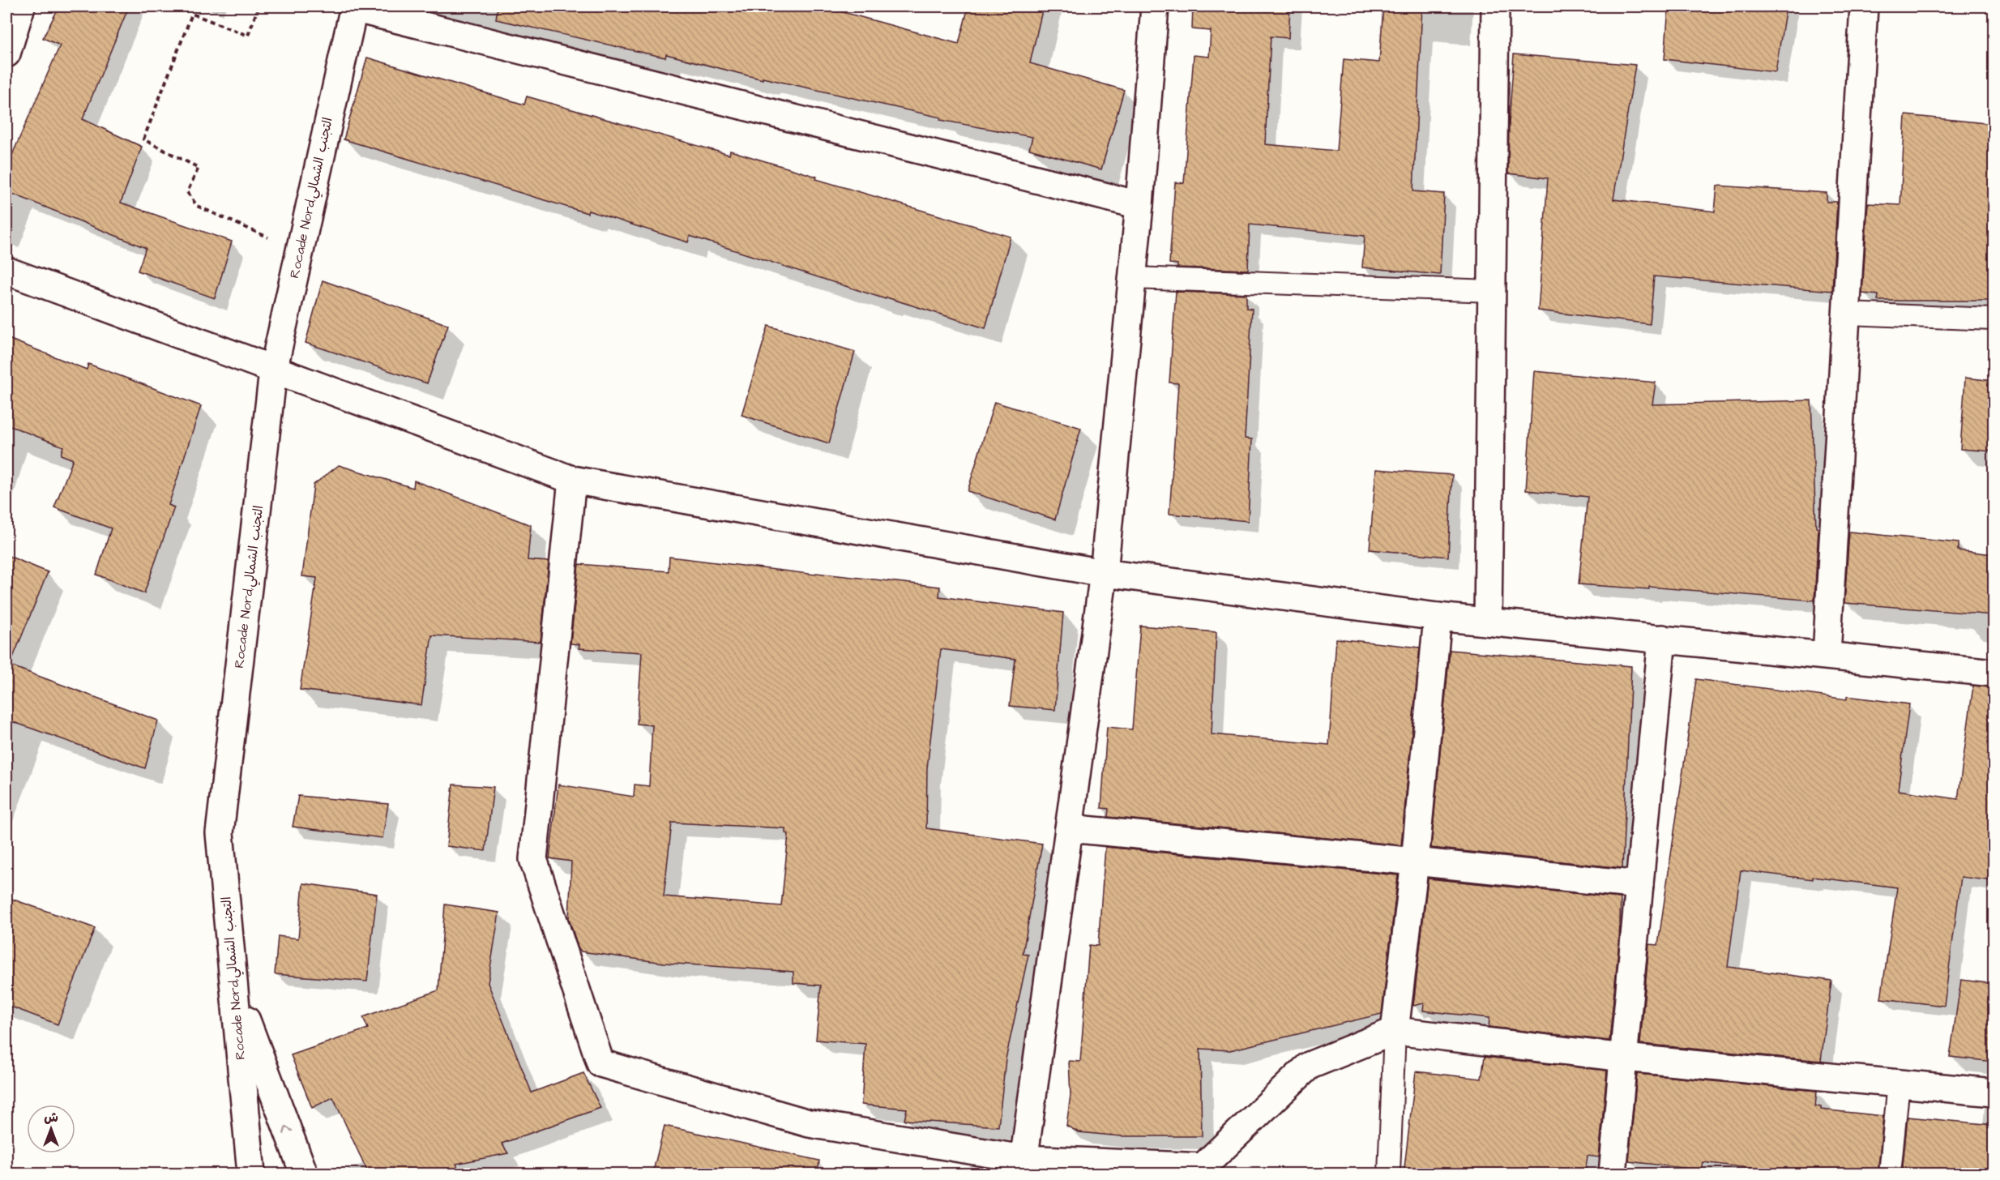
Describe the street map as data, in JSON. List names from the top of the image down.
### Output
{
  "streets": {
    "street": ["Rocade Nord,التجنب الشمالي"]
  },
  "north": "top"
}
